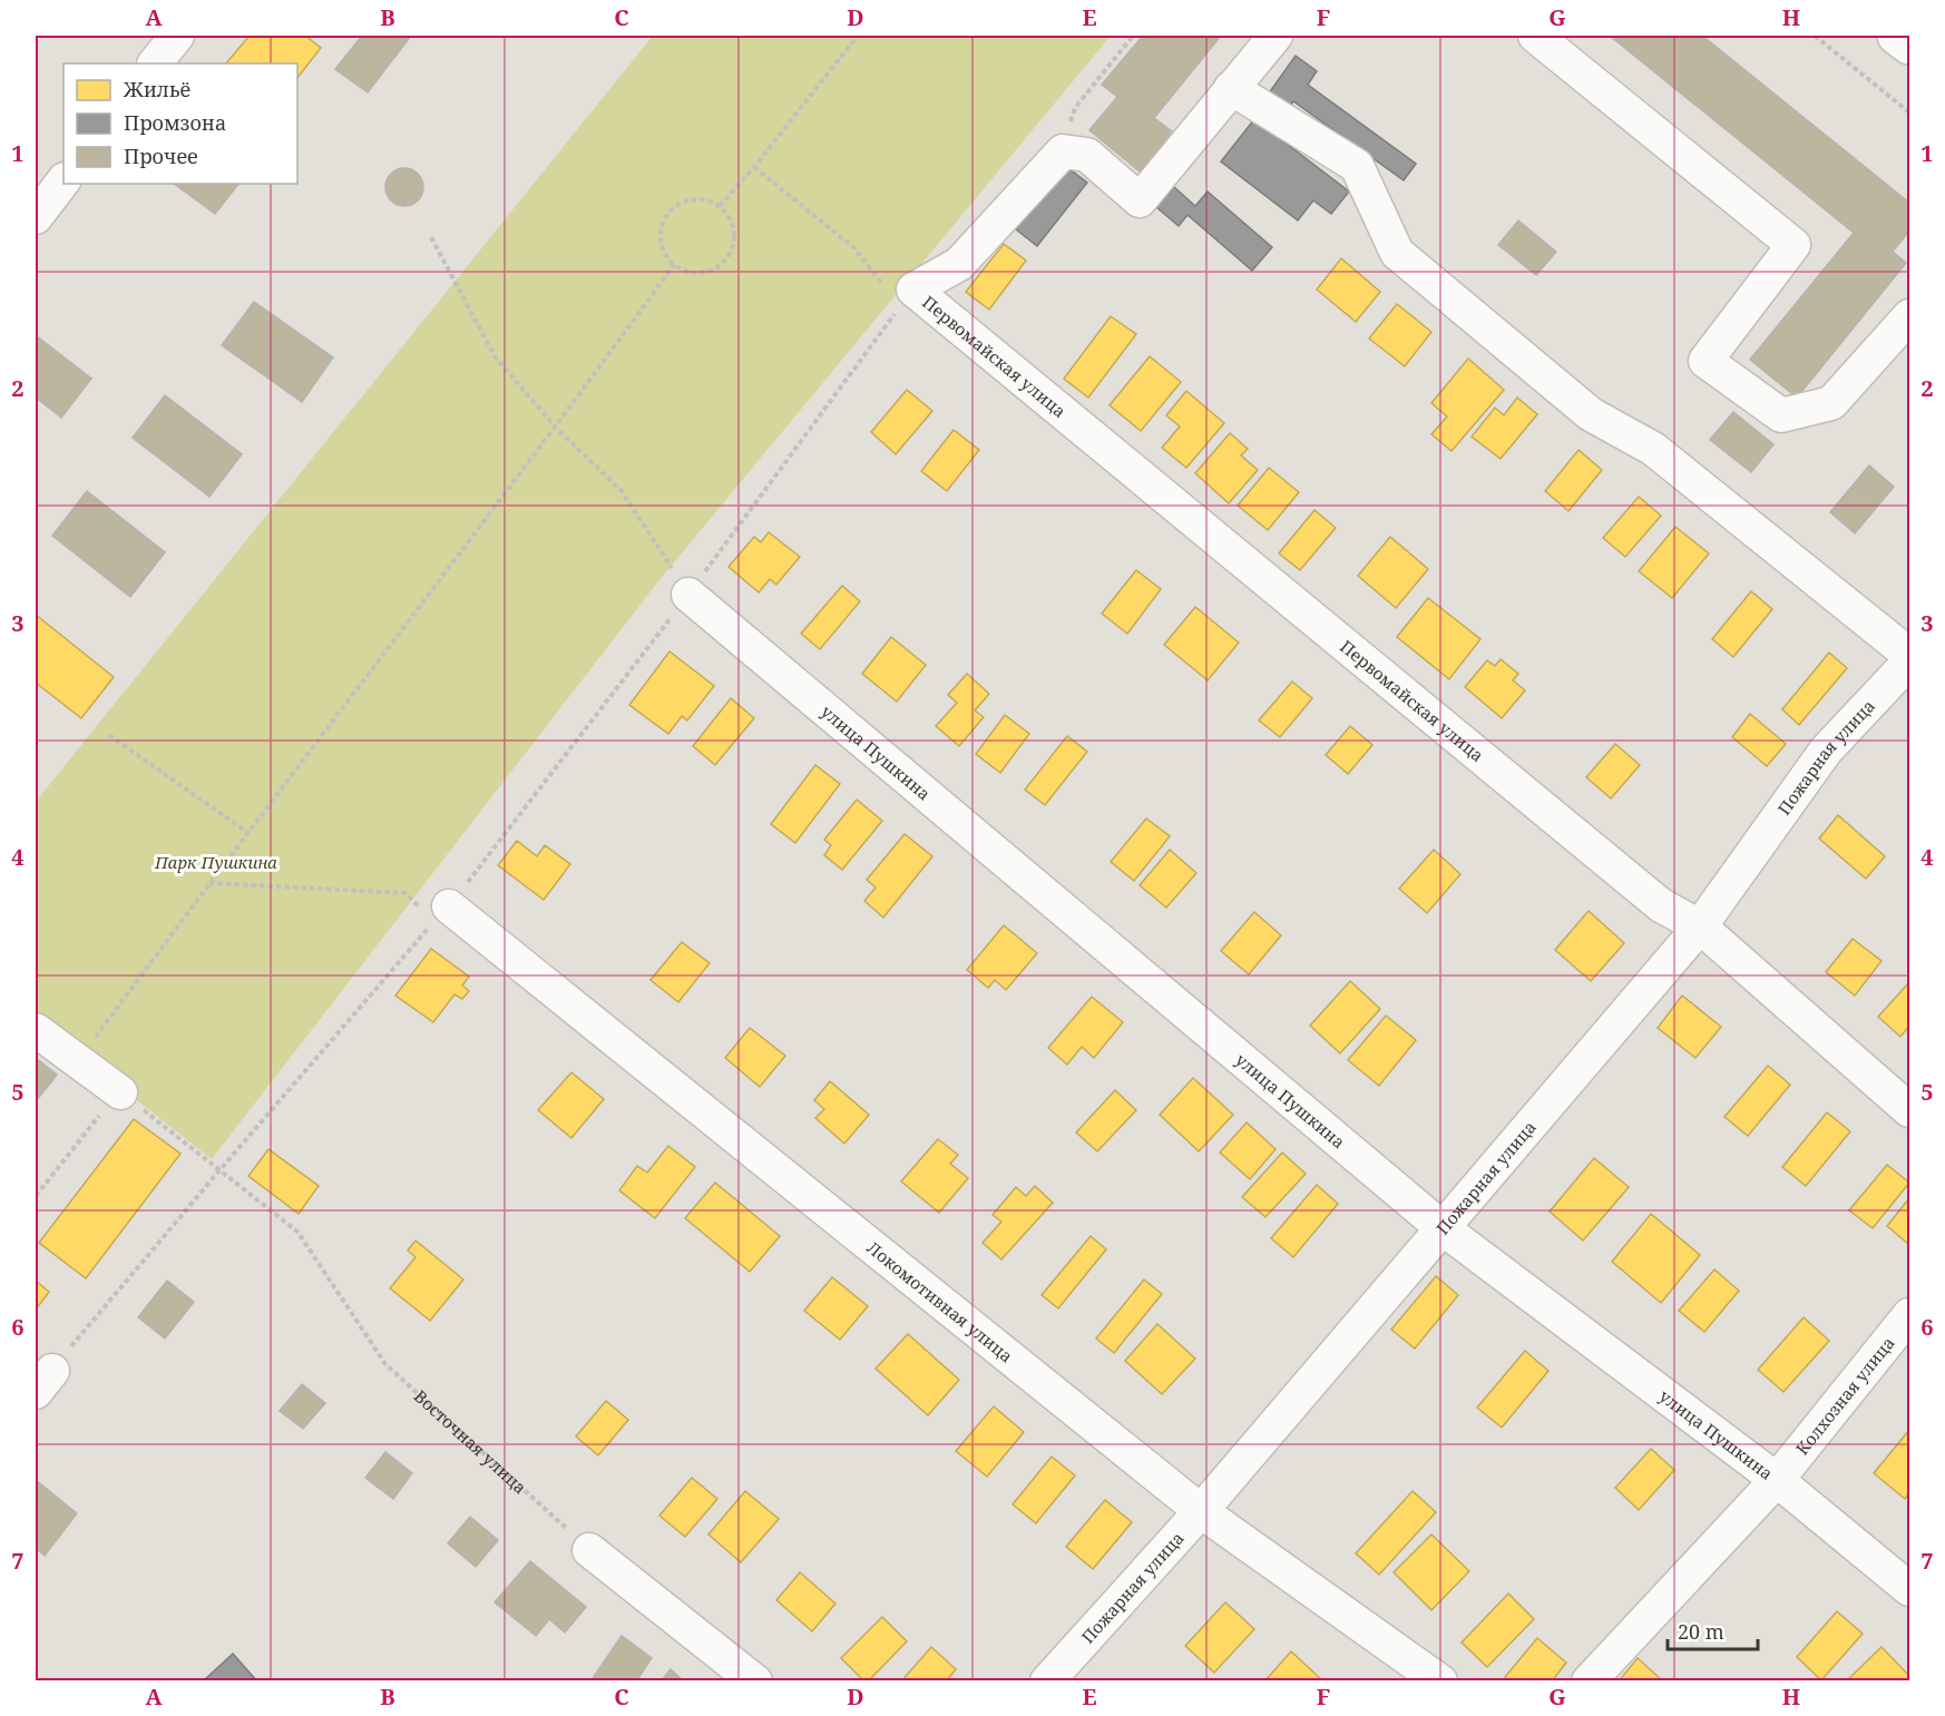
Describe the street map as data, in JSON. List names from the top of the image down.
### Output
{
  "streets": {
    "street": [
      "Первомайская улица",
      "улица Пушкина",
      "Пожарная улица",
      "Локомотивная улица",
      "Колхозная улица"
    ],
    "path": ["Восточная улица"]
  },
  "crossings": [
    ["Первомайская улица", "Пожарная улица"],
    ["улица Пушкина", "Пожарная улица"],
    ["улица Пушкина", "Колхозная улица"],
    ["Пожарная улица", "Локомотивная улица"]
  ],
  "parks": ["Парк Пушкина"],
  "legend": ["Жильё", "Промзона", "Прочее"],
  "scale_bar": "20 m",
  "grid": {
    "columns": [
      "A",
      "B",
      "C",
      "D",
      "E",
      "F",
      "G",
      "H"
    ],
    "rows": [
      "1",
      "2",
      "3",
      "4",
      "5",
      "6",
      "7"
    ]
  }
}
